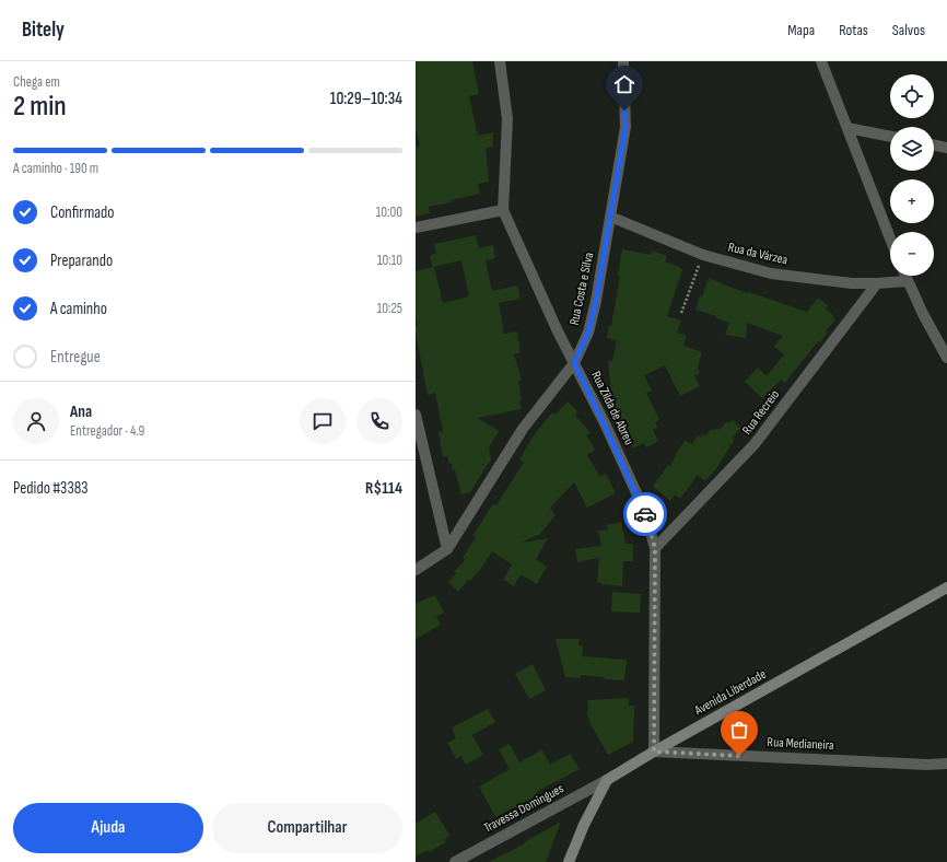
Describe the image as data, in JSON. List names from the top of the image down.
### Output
{
  "streets": {
    "main road": ["Avenida Liberdade"],
    "street": [
      "Rua da Várzea",
      "Rua Costa e Silva",
      "Rua Zilda de Abreu",
      "Rua Recreio",
      "Rua Medianeira",
      "Travessa Domingues"
    ]
  },
  "crossings": [
    ["Rua da Várzea", "Rua Costa e Silva"],
    ["Rua da Várzea", "Rua Recreio"],
    ["Rua Costa e Silva", "Rua Zilda de Abreu"],
    ["Rua Zilda de Abreu", "Rua Recreio"],
    ["Rua Zilda de Abreu", "Avenida Liberdade"],
    ["Rua Zilda de Abreu", "Rua Medianeira"],
    ["Avenida Liberdade", "Rua Medianeira"],
    ["Avenida Liberdade", "Travessa Domingues"]
  ],
  "page": {
    "header": "Bitely",
    "nav": ["Mapa", "Rotas", "Salvos"],
    "heading": ["2 min", "Chega em", "10:29–10:34"],
    "panel": [
      "Ana",
      "Entregador · 4.9",
      "Pedido #3383",
      "R$114"
    ],
    "map_buttons": ["+", "−"],
    "bar": "A caminho · 190 m",
    "list": [
      ["Confirmado", "10:00"],
      ["Preparando", "10:10"],
      ["A caminho", "10:25"],
      "Entregue"
    ],
    "buttons": ["Ajuda", "Compartilhar"]
  }
}
